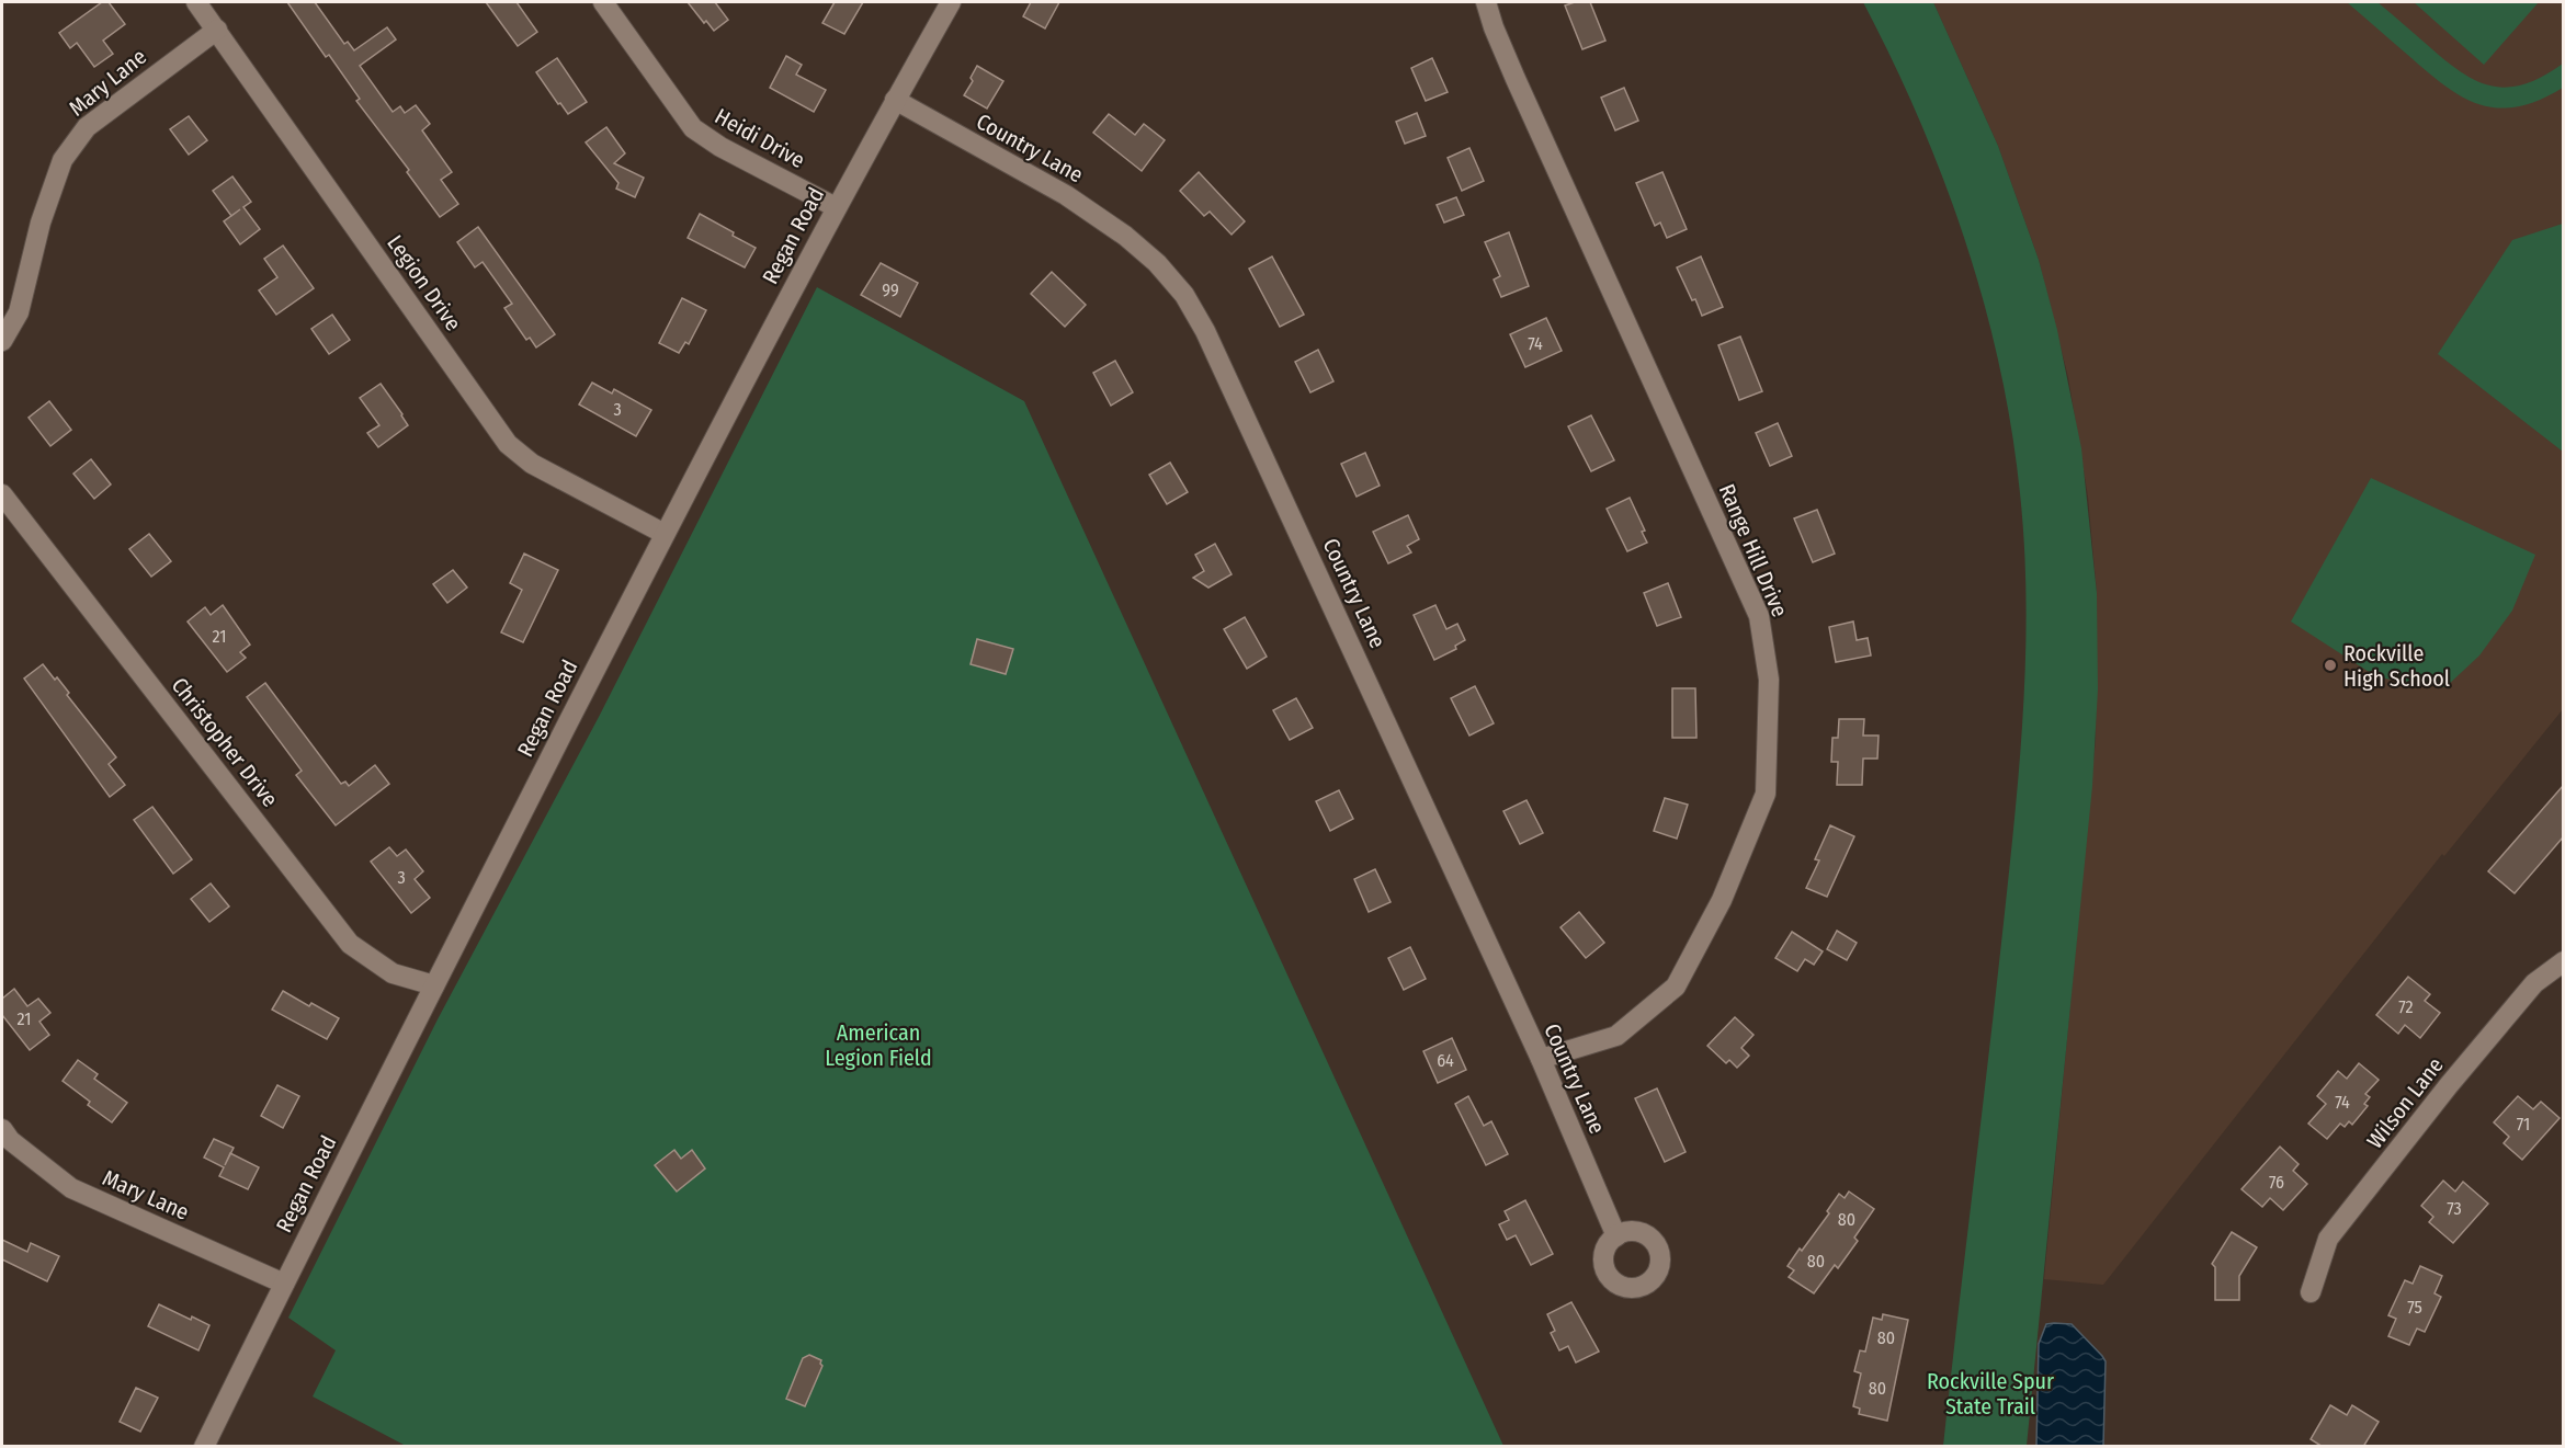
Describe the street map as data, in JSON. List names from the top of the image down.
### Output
{
  "streets": {
    "street": [
      "Mary Lane",
      "Heidi Drive",
      "Country Lane",
      "Regan Road",
      "Legion Drive",
      "Range Hill Drive",
      "Christopher Drive",
      "Wilson Lane"
    ]
  },
  "crossings": [
    ["Mary Lane", "Regan Road"],
    ["Mary Lane", "Legion Drive"],
    ["Heidi Drive", "Regan Road"],
    ["Country Lane", "Regan Road"],
    ["Country Lane", "Range Hill Drive"],
    ["Regan Road", "Legion Drive"],
    ["Regan Road", "Christopher Drive"]
  ],
  "parks": ["American Legion Field", "Rockville Spur State Trail"],
  "places": ["Rockville High School"],
  "house_numbers": [
    "99",
    "74",
    "3",
    "21",
    "3",
    "72",
    "21",
    "64",
    "74",
    "71",
    "76",
    "73",
    "80",
    "80",
    "75",
    "80",
    "80"
  ]
}
